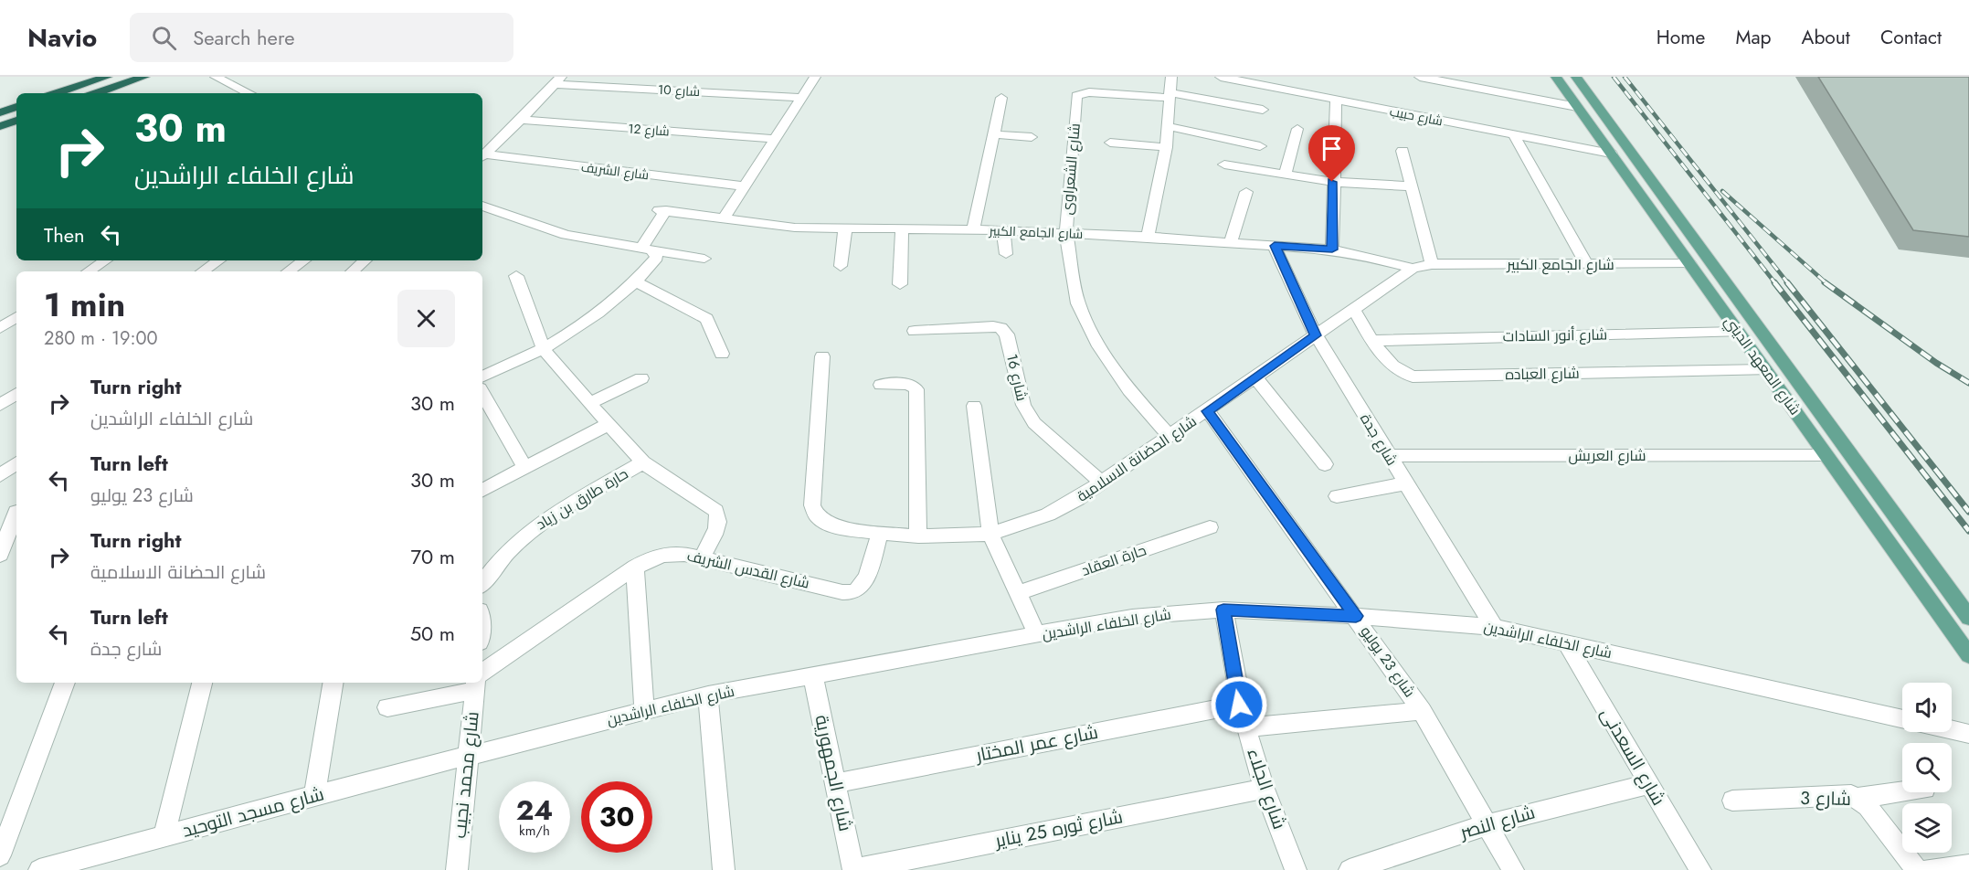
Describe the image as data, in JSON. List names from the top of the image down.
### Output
{
  "streets": {
    "main road": ["شارع المعهد الديني"],
    "street": [
      "شارع 10",
      "شارع حبيب",
      "شارع 12",
      "شارع الشعراوى",
      "شارع الشريف",
      "شارع الجامع الكبير",
      "شارع أنور السادات",
      "شارع العباده",
      "شارع 16",
      "شارع جدة",
      "شارع العريش",
      "شارع الحضانة الاسلامية",
      "حارة طارق بن زياد",
      "حارة العقاد",
      "شارع القدس الشريف",
      "شارع الخلفاء الراشدين",
      "شارع 23 يوليو",
      "شارع عمر المختار",
      "شارع السعدنى",
      "شارع الجمهورية",
      "شارع محمد نجيب",
      "شارع الجلاء",
      "شارع 3",
      "شارع مسجد التوحيد",
      "شارع النصر",
      "شارع ثوره 25 يناير"
    ]
  },
  "crossings": [
    ["شارع حبيب", "شارع المعهد الديني"],
    ["شارع الشعراوى", "شارع الجامع الكبير"],
    ["شارع الشعراوى", "شارع الحضانة الاسلامية"],
    ["شارع الجامع الكبير", "شارع المعهد الديني"],
    ["شارع الجامع الكبير", "شارع جدة"],
    ["شارع الجامع الكبير", "شارع الحضانة الاسلامية"],
    ["شارع أنور السادات", "شارع المعهد الديني"],
    ["شارع أنور السادات", "شارع العباده"],
    ["شارع المعهد الديني", "شارع العباده"],
    ["شارع المعهد الديني", "شارع العريش"],
    ["شارع العباده", "شارع الحضانة الاسلامية"],
    ["شارع 16", "شارع الحضانة الاسلامية"],
    ["شارع جدة", "شارع العريش"],
    ["شارع جدة", "شارع الحضانة الاسلامية"],
    ["شارع جدة", "شارع الخلفاء الراشدين"],
    ["شارع الحضانة الاسلامية", "شارع القدس الشريف"],
    ["شارع الحضانة الاسلامية", "شارع 23 يوليو"],
    ["شارع الخلفاء الراشدين", "شارع 23 يوليو"],
    ["شارع الخلفاء الراشدين", "شارع السعدنى"],
    ["شارع الخلفاء الراشدين", "شارع الجمهورية"],
    ["شارع الخلفاء الراشدين", "شارع محمد نجيب"],
    ["شارع الخلفاء الراشدين", "شارع الجلاء"],
    ["شارع الخلفاء الراشدين", "شارع مسجد التوحيد"],
    ["شارع 23 يوليو", "شارع النصر"],
    ["شارع عمر المختار", "شارع الجمهورية"],
    ["شارع عمر المختار", "شارع الجلاء"],
    ["شارع السعدنى", "شارع النصر"],
    ["شارع الجمهورية", "شارع ثوره 25 يناير"],
    ["شارع محمد نجيب", "شارع مسجد التوحيد"],
    ["شارع الجلاء", "شارع ثوره 25 يناير"]
  ],
  "page": {
    "header": "Navio",
    "search": "Search here",
    "nav": [
      "Home",
      "Map",
      "About",
      "Contact"
    ],
    "turn": ["30 m", "شارع الخلفاء الراشدين"],
    "then": "Then",
    "heading": ["1 min", "280 m · 19:00"],
    "list": [
      {
        "name": "Turn right",
        "note": "شارع الخلفاء الراشدين",
        "value": "30 m"
      },
      {
        "name": "Turn left",
        "note": "شارع 23 يوليو",
        "value": "30 m"
      },
      {
        "name": "Turn right",
        "note": "شارع الحضانة الاسلامية",
        "value": "70 m"
      },
      {
        "name": "Turn left",
        "note": "شارع جدة",
        "value": "50 m"
      }
    ],
    "speed": "24 km/h",
    "limit": "30"
  }
}
